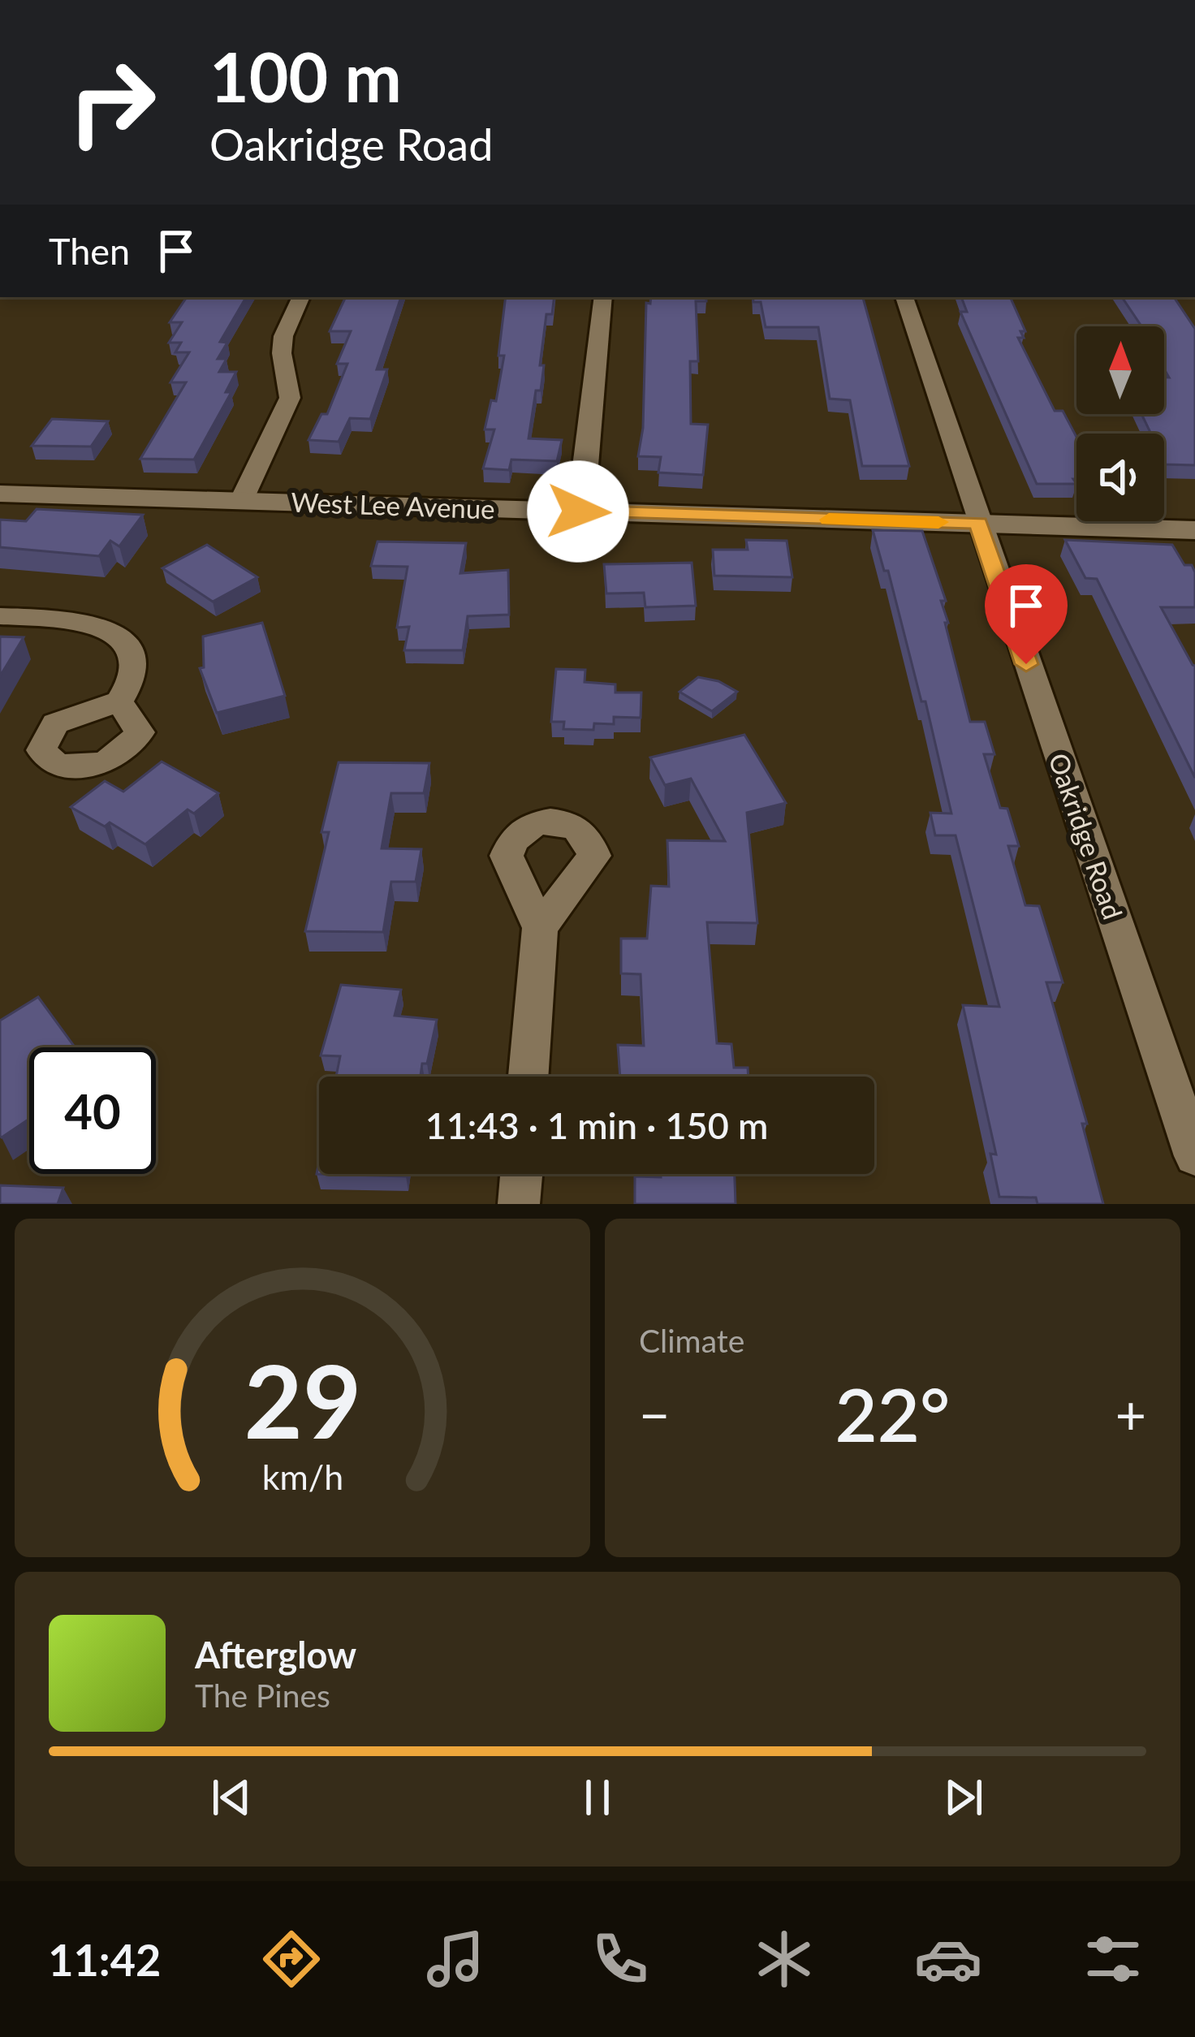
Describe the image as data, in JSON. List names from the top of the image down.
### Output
{
  "streets": {
    "street": ["West Lee Avenue", "Oakridge Road"]
  },
  "crossings": [
    ["West Lee Avenue", "Oakridge Road"]
  ],
  "north": "top",
  "page": {
    "turn": ["100 m", "Oakridge Road"],
    "then": "Then",
    "limit": "40",
    "trip": "11:43 · 1 min · 150 m",
    "tile": "Climate",
    "heat": ["−", "22°", "+"],
    "song": ["Afterglow", "The Pines"],
    "tabs": "11:42",
    "gauge": ["29", "km/h"]
  }
}
